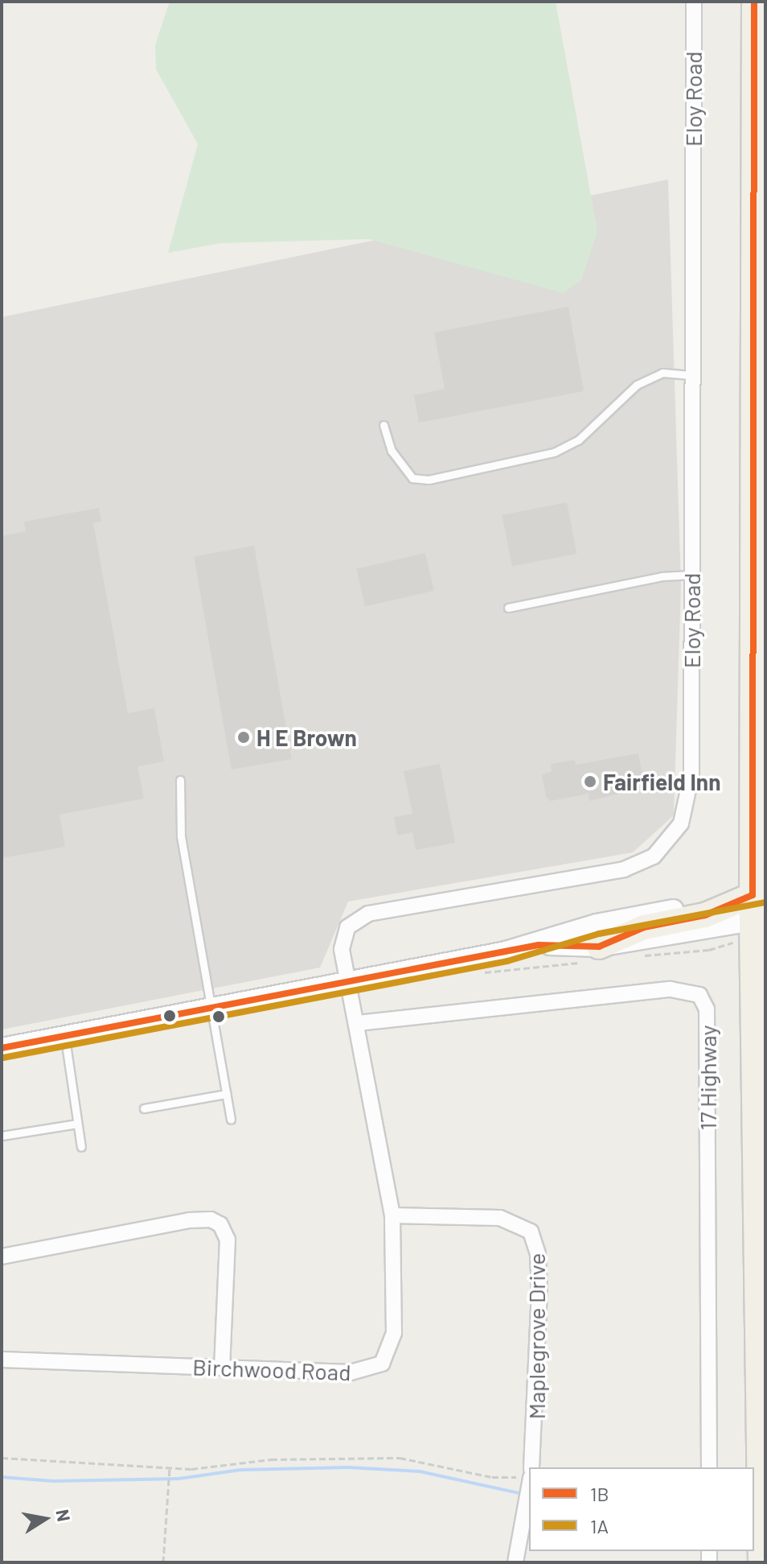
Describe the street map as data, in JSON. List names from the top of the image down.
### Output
{
  "streets": {
    "street": [
      "Eloy Road",
      "17 Highway",
      "Maplegrove Drive",
      "Birchwood Road"
    ]
  },
  "crossings": [
    ["Eloy Road", "Birchwood Road"],
    ["17 Highway", "Birchwood Road"],
    ["Maplegrove Drive", "Birchwood Road"]
  ],
  "places": ["H E Brown", "Fairfield Inn"],
  "lines": ["transit line 1B", "transit line 1A"],
  "legend": ["1B", "1A"],
  "north": "right"
}
